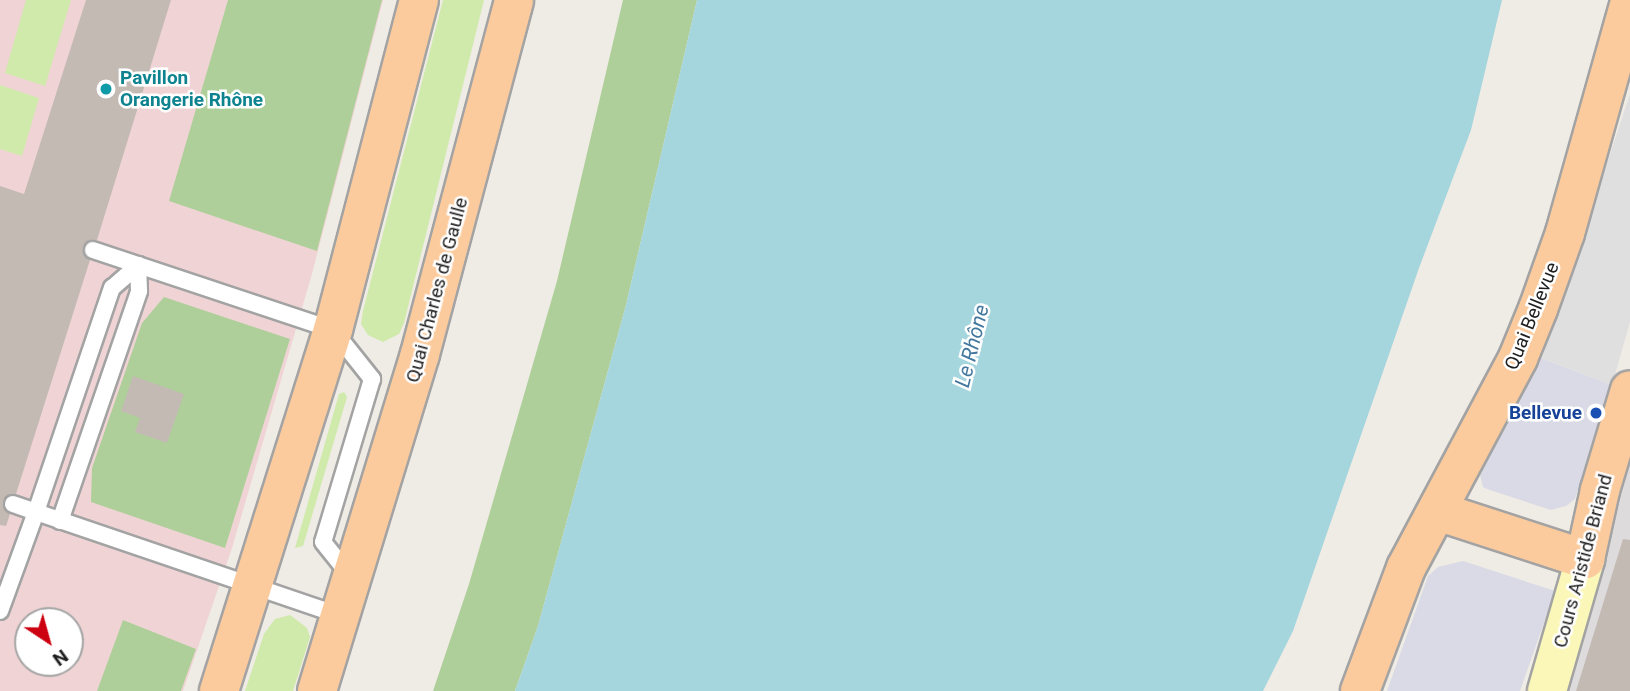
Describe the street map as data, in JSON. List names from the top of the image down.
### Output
{
  "streets": {
    "main road": ["Quai Charles de Gaulle", "Quai Bellevue", "Cours Aristide Briand"]
  },
  "water": ["Le Rhône"],
  "places": ["Pavillon Orangerie Rhône", "Bellevue"],
  "north": "bottom right"
}
